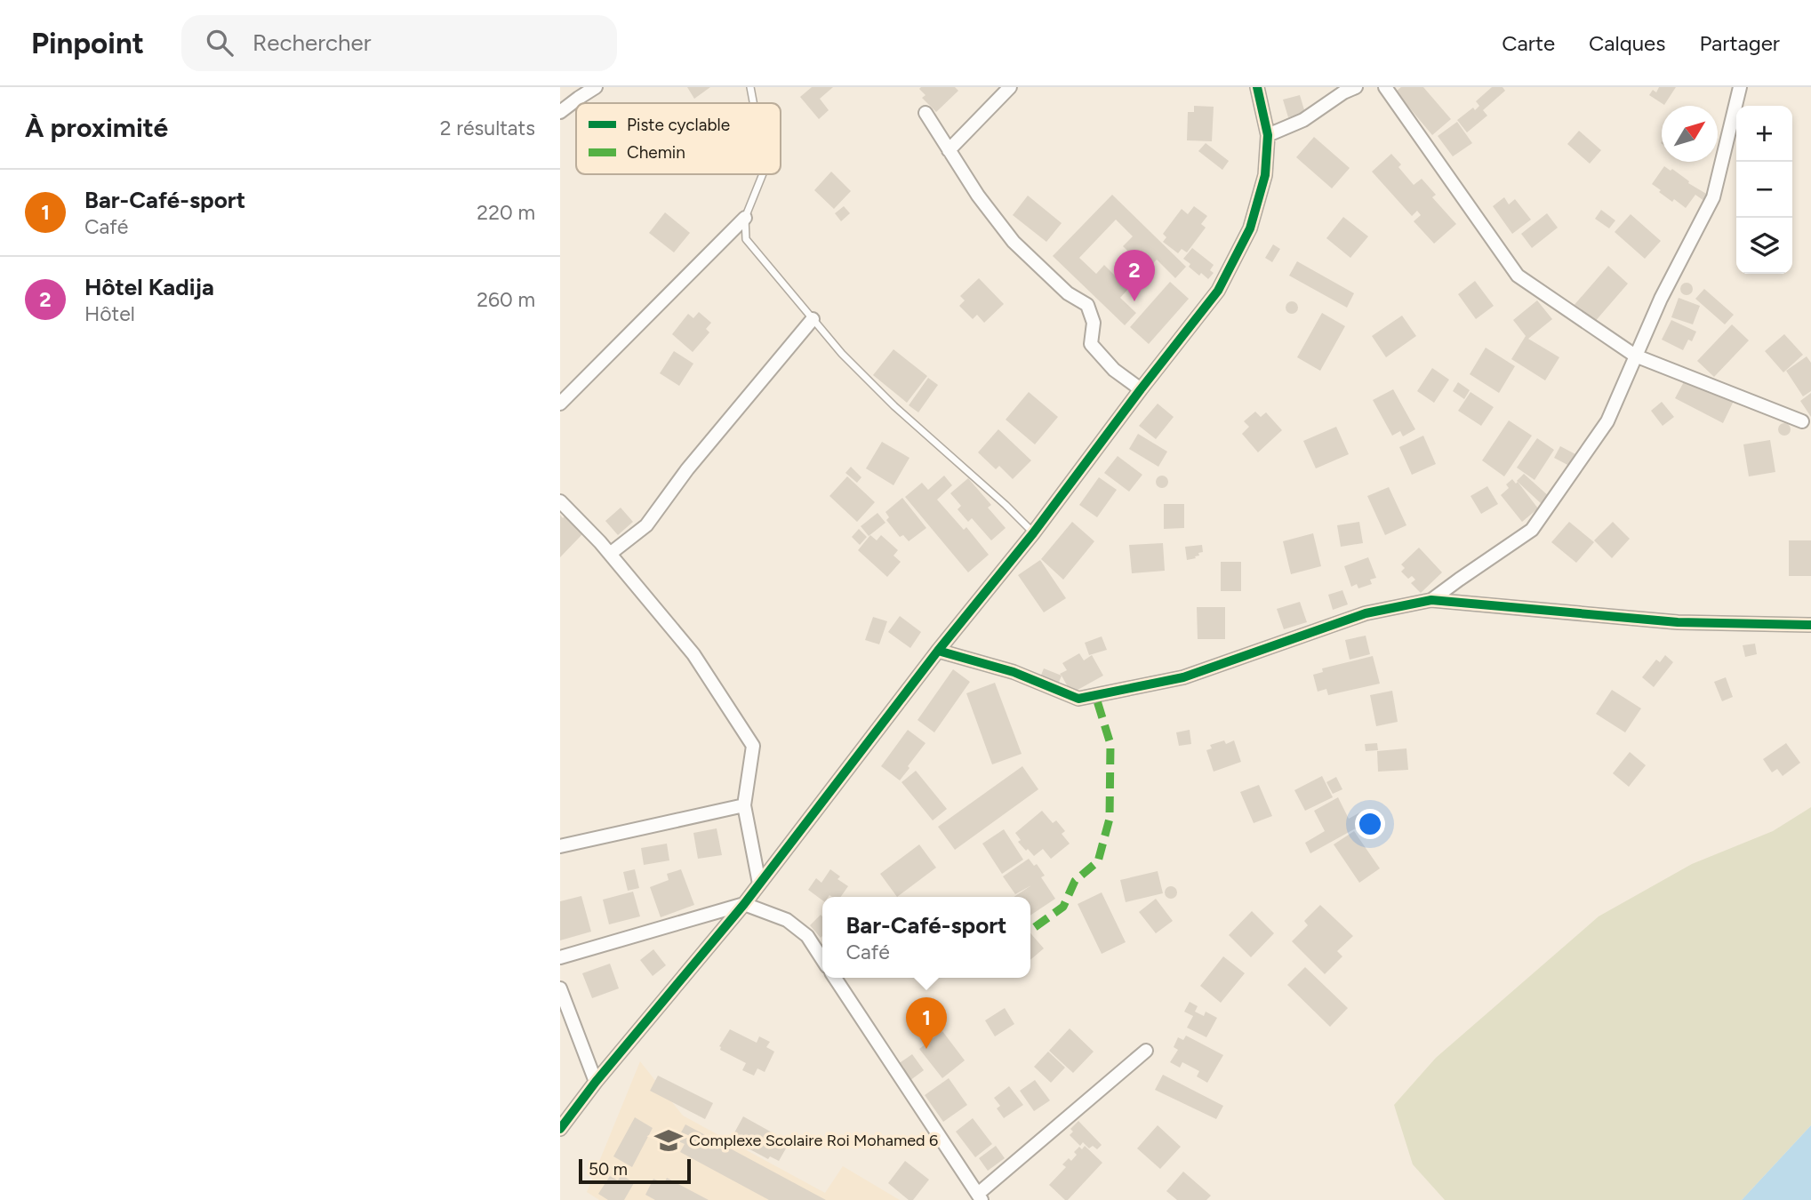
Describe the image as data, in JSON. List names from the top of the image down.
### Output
{
  "places": {
    "school or university": ["Complexe Scolaire Roi Mohamed 6"]
  },
  "legend": ["Piste cyclable", "Chemin"],
  "scale_bar": "50 m",
  "north": "top right",
  "page": {
    "header": "Pinpoint",
    "search": "Rechercher",
    "nav": ["Carte", "Calques", "Partager"],
    "heading": ["À proximité", "2 résultats"],
    "map_buttons": ["+", "−"],
    "list": [
      {
        "mark": "1",
        "name": "Bar-Café-sport",
        "note": "Café",
        "value": "220 m"
      },
      {
        "mark": "2",
        "name": "Hôtel Kadija",
        "note": "Hôtel",
        "value": "260 m"
      }
    ],
    "pins": ["2", "1"],
    "popup": ["Bar-Café-sport", "Café"],
    "scale": "50 m"
  }
}
